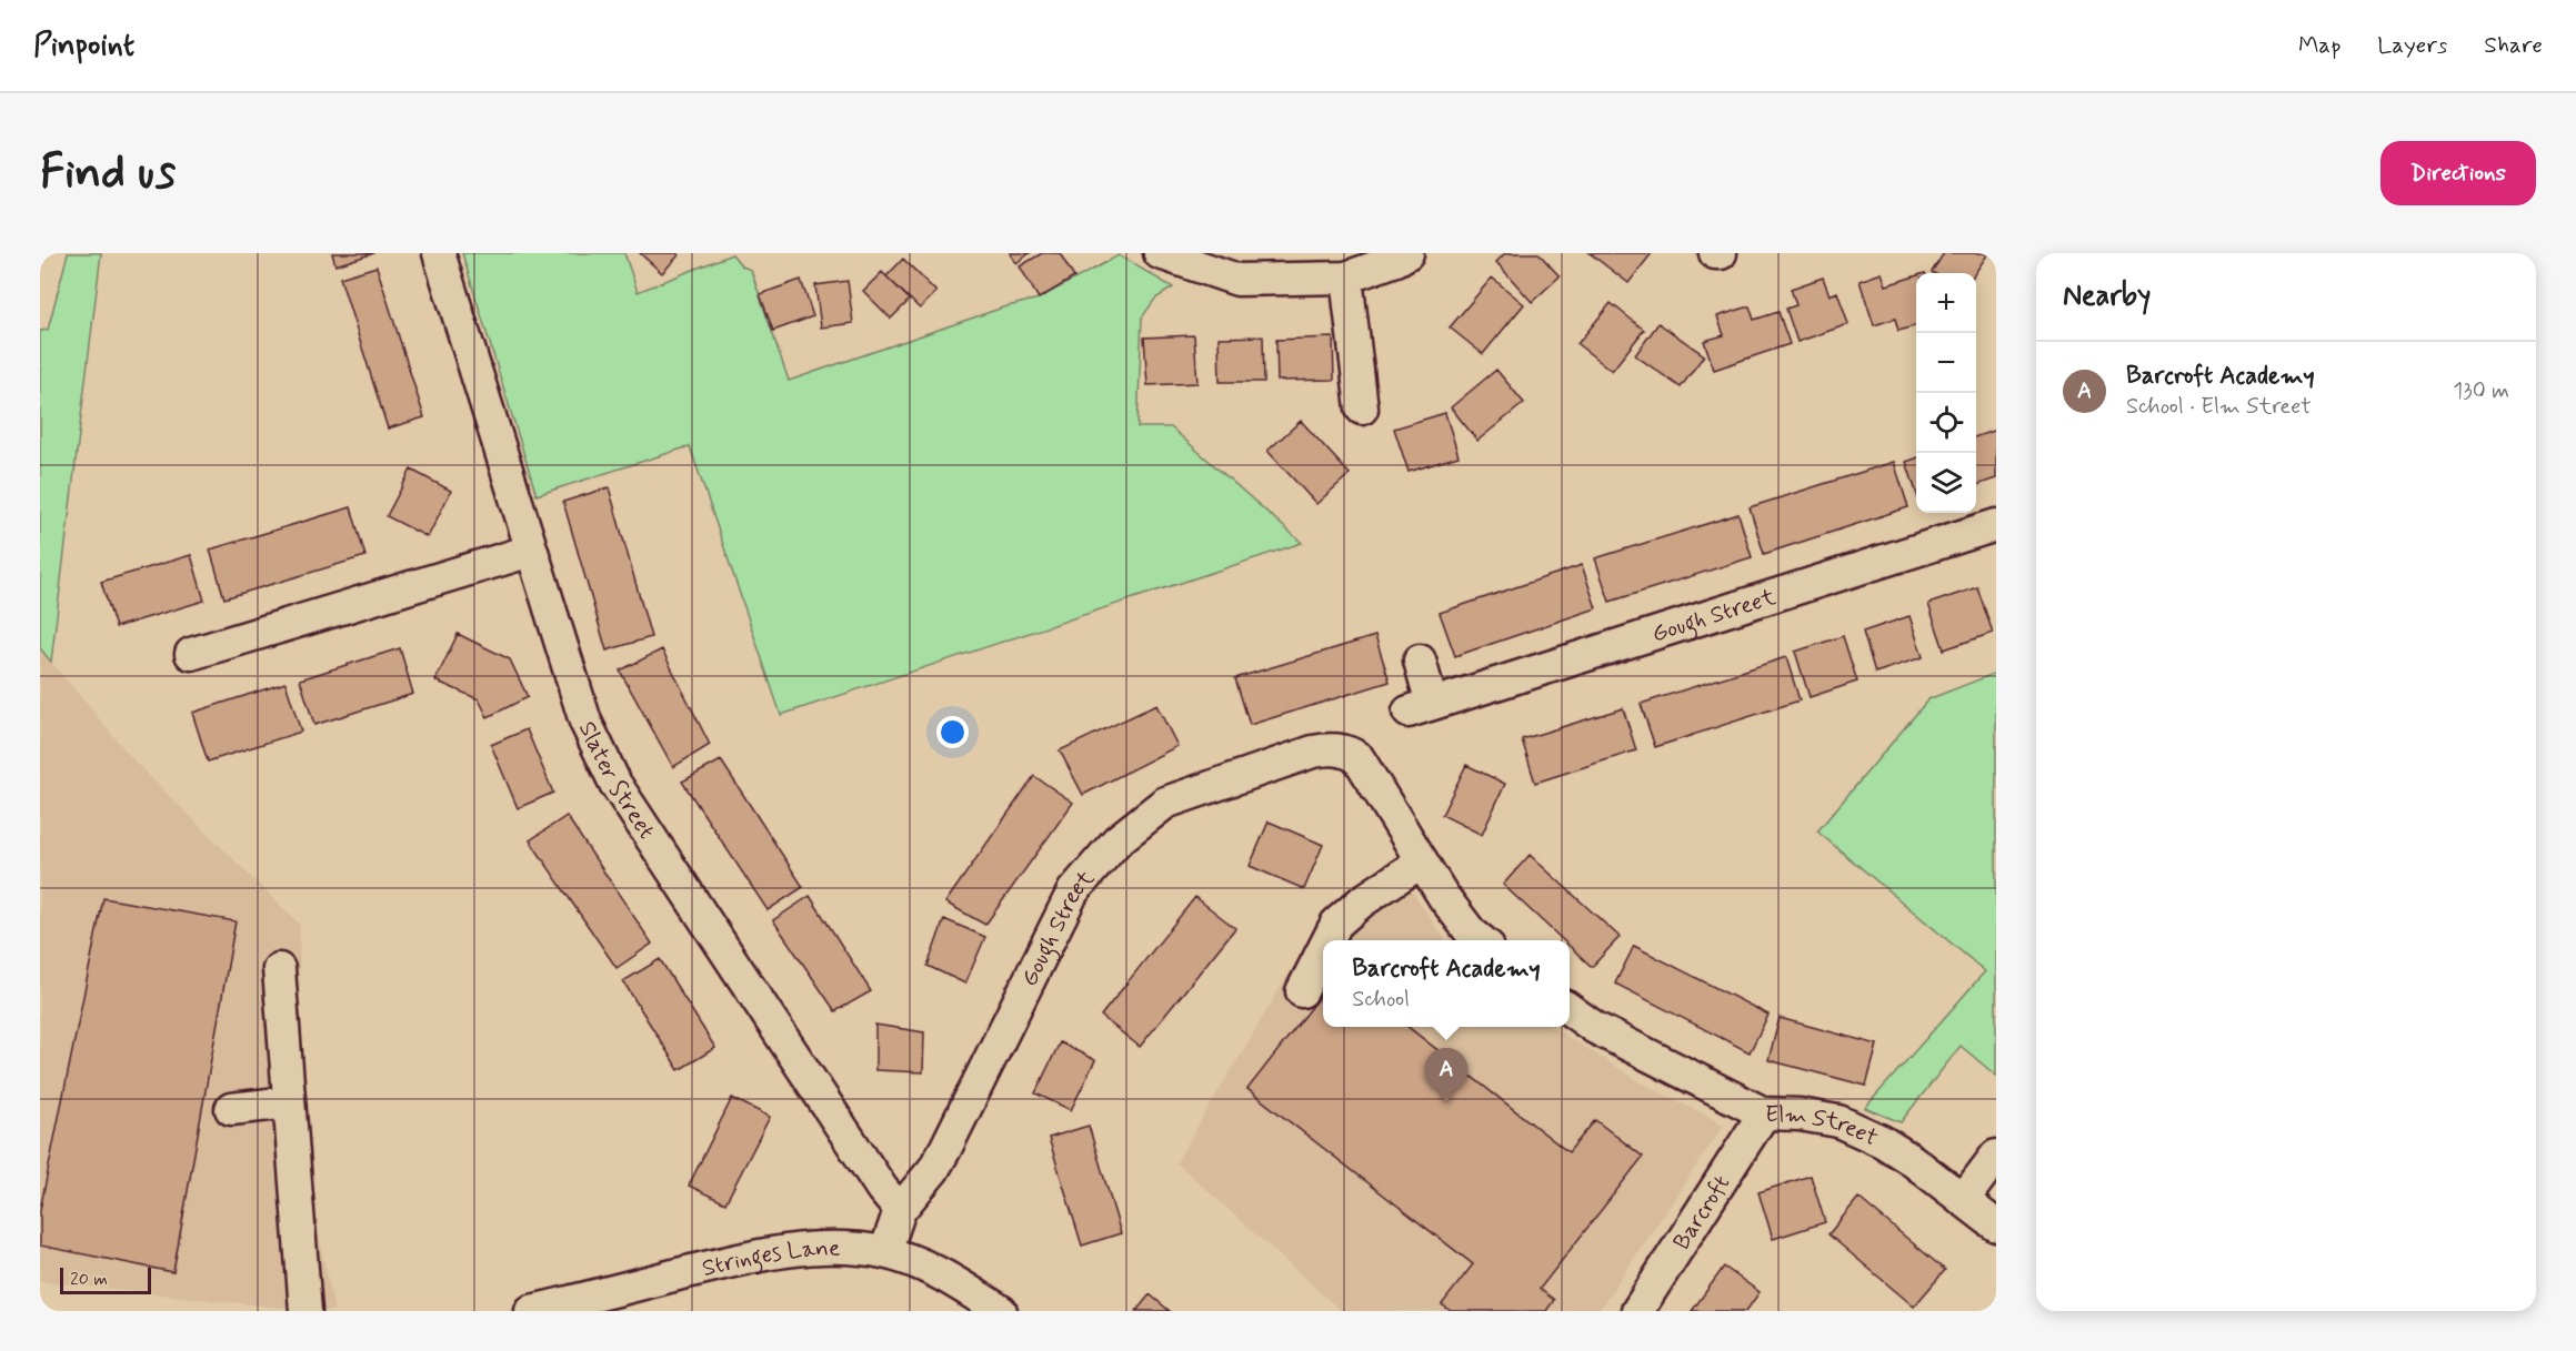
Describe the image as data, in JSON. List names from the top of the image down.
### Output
{
  "streets": {
    "street": [
      "Gough Street",
      "Slater Street",
      "Elm Street",
      "Barcroft",
      "Stringes Lane"
    ]
  },
  "crossings": [
    ["Gough Street", "Slater Street"],
    ["Elm Street", "Barcroft"]
  ],
  "scale_bar": "20 m",
  "page": {
    "header": "Pinpoint",
    "nav": ["Map", "Layers", "Share"],
    "buttons": "Directions",
    "title": "Find us",
    "heading": "Nearby",
    "map_buttons": ["+", "−"],
    "list": [
      {
        "mark": "A",
        "name": "Barcroft Academy",
        "note": "School · Elm Street",
        "value": "130 m"
      }
    ],
    "popup": ["Barcroft Academy", "School"],
    "pins": "A",
    "scale": "20 m"
  }
}
